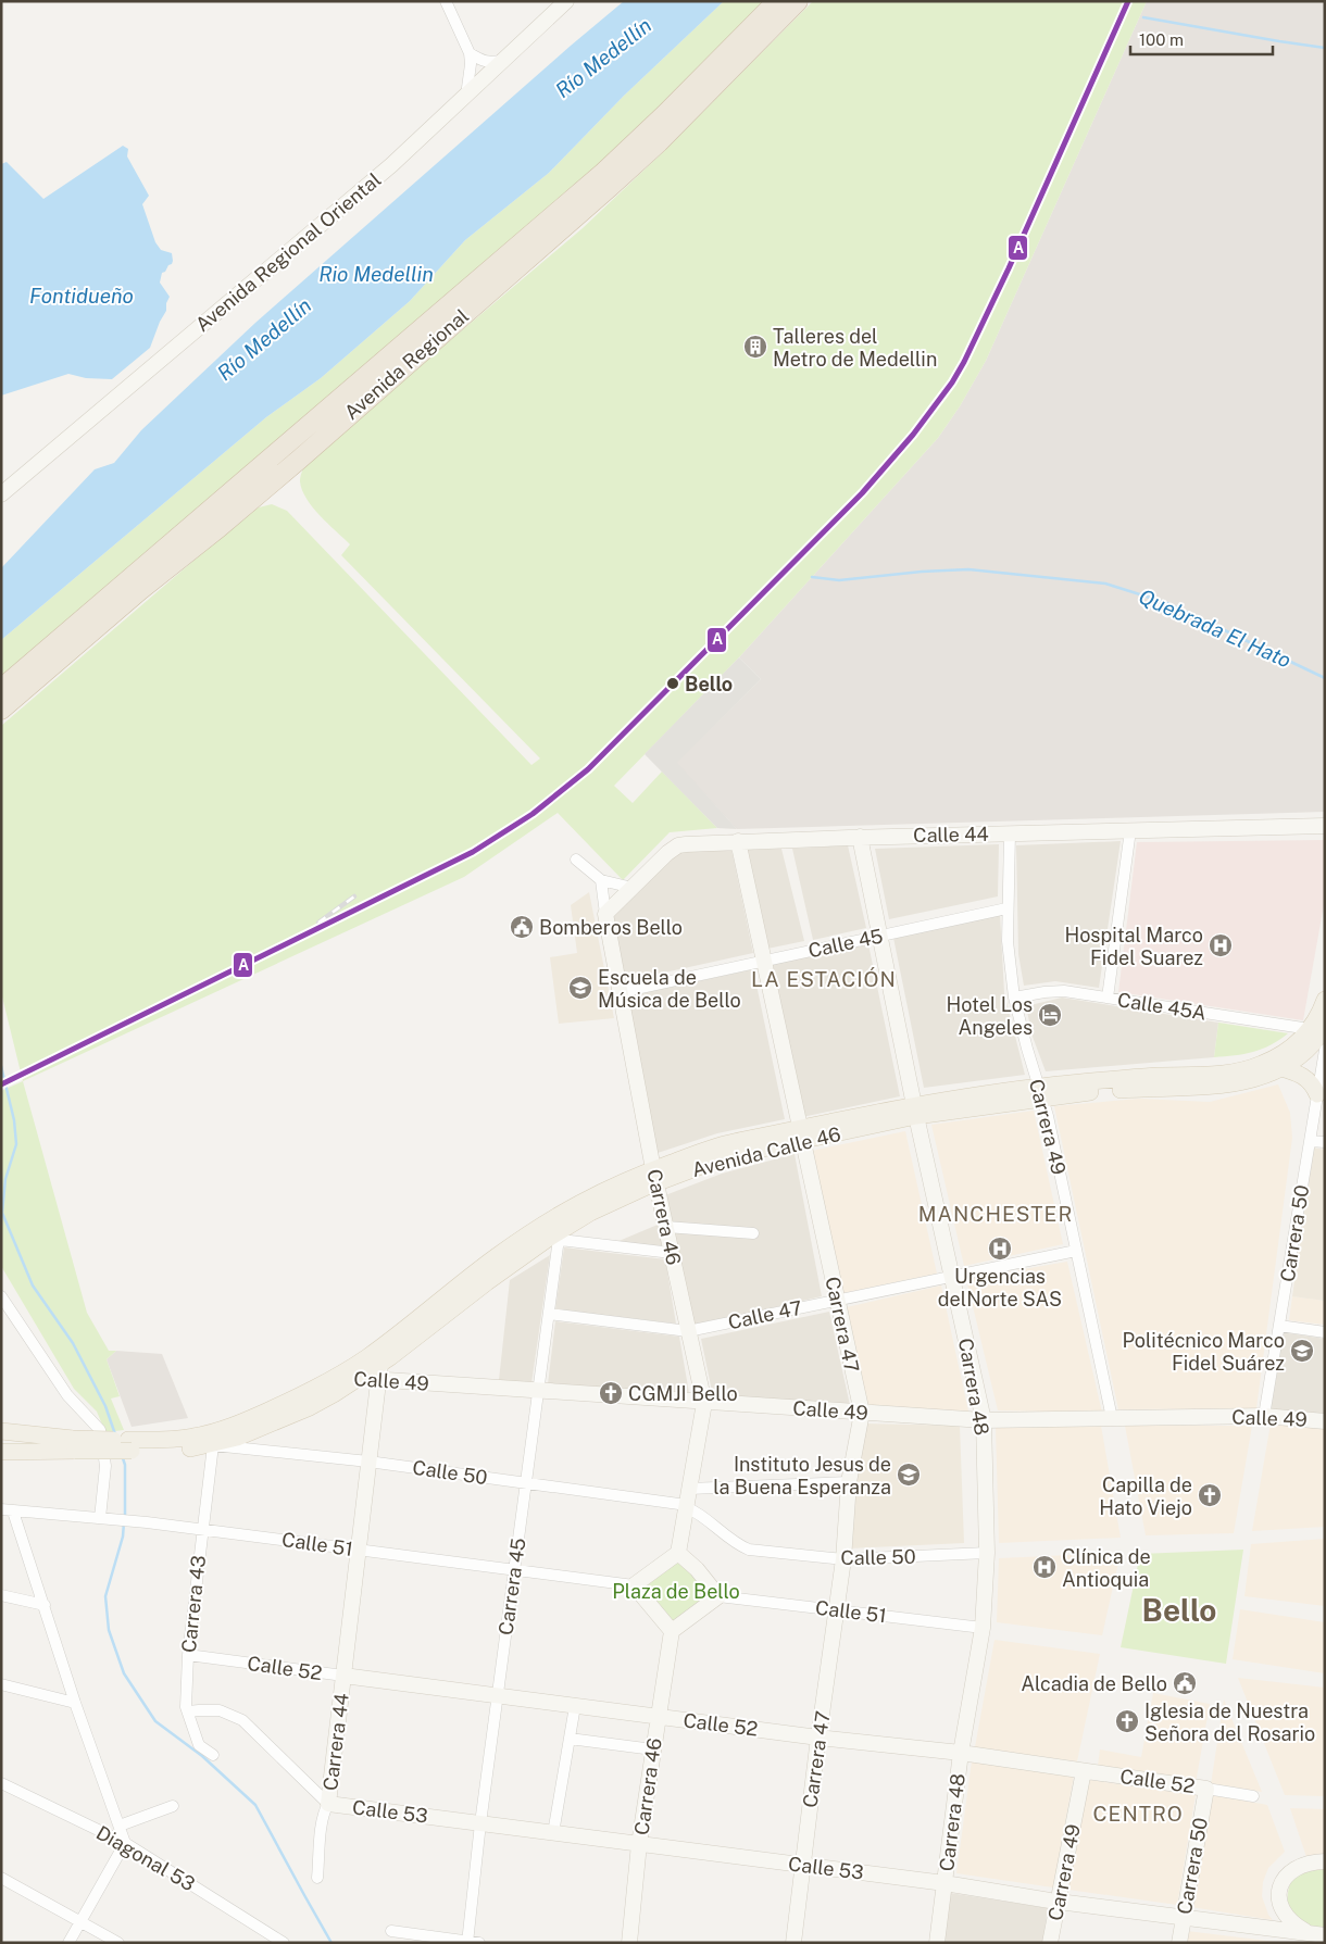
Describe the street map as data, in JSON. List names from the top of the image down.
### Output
{
  "streets": {
    "highway": ["Avenida Regional"],
    "main road": ["Avenida Calle 46"],
    "street": [
      "Avenida Regional Oriental",
      "Calle 44",
      "Calle 45",
      "Calle 45A",
      "Carrera 49",
      "Carrera 46",
      "Carrera 50",
      "Calle 47",
      "Carrera 47",
      "Calle 49",
      "Carrera 48",
      "Calle 50",
      "Calle 51",
      "Carrera 45",
      "Carrera 43",
      "Calle 52",
      "Carrera 44",
      "Calle 53",
      "Diagonal 53"
    ]
  },
  "crossings": [
    ["Calle 44", "Carrera 49"],
    ["Calle 44", "Carrera 46"],
    ["Calle 44", "Carrera 47"],
    ["Calle 44", "Carrera 48"],
    ["Calle 45", "Carrera 49"],
    ["Calle 45", "Carrera 46"],
    ["Calle 45", "Carrera 47"],
    ["Calle 45", "Carrera 48"],
    ["Calle 45A", "Carrera 49"],
    ["Calle 45A", "Avenida Calle 46"],
    ["Carrera 49", "Avenida Calle 46"],
    ["Carrera 49", "Calle 47"],
    ["Carrera 49", "Calle 49"],
    ["Carrera 49", "Calle 52"],
    ["Carrera 49", "Calle 53"],
    ["Avenida Calle 46", "Carrera 46"],
    ["Avenida Calle 46", "Carrera 47"],
    ["Avenida Calle 46", "Calle 49"],
    ["Avenida Calle 46", "Carrera 48"],
    ["Avenida Calle 46", "Calle 50"],
    ["Avenida Calle 46", "Carrera 45"],
    ["Avenida Calle 46", "Carrera 43"],
    ["Avenida Calle 46", "Carrera 44"],
    ["Carrera 46", "Calle 47"],
    ["Carrera 46", "Calle 49"],
    ["Carrera 46", "Calle 50"],
    ["Carrera 46", "Calle 52"],
    ["Carrera 46", "Calle 53"],
    ["Carrera 50", "Calle 49"],
    ["Carrera 50", "Calle 52"],
    ["Carrera 50", "Calle 53"],
    ["Calle 47", "Carrera 47"],
    ["Calle 47", "Carrera 48"],
    ["Calle 47", "Carrera 45"],
    ["Carrera 47", "Calle 49"],
    ["Carrera 47", "Calle 50"],
    ["Carrera 47", "Calle 51"],
    ["Carrera 47", "Calle 52"],
    ["Carrera 47", "Calle 53"],
    ["Calle 49", "Carrera 48"],
    ["Calle 49", "Carrera 45"],
    ["Calle 49", "Carrera 44"],
    ["Carrera 48", "Calle 50"],
    ["Carrera 48", "Calle 51"],
    ["Carrera 48", "Calle 52"],
    ["Carrera 48", "Calle 53"],
    ["Calle 50", "Carrera 45"],
    ["Calle 50", "Carrera 43"],
    ["Calle 50", "Carrera 44"],
    ["Calle 51", "Carrera 45"],
    ["Calle 51", "Carrera 43"],
    ["Calle 51", "Carrera 44"],
    ["Carrera 45", "Calle 52"],
    ["Carrera 45", "Calle 53"],
    ["Carrera 43", "Calle 52"],
    ["Calle 52", "Carrera 44"],
    ["Carrera 44", "Calle 53"]
  ],
  "districts": [
    "LA ESTACIÓN",
    "MANCHESTER",
    "Bello",
    "CENTRO"
  ],
  "water": [
    "Río Medellín",
    "Rio Medellin",
    "Fontidueño",
    "Quebrada El Hato"
  ],
  "parks": ["Plaza de Bello"],
  "places": {
    "building": ["Talleres del Metro de Medellin"],
    "other": ["Bello"],
    "public building": ["Bomberos Bello", "Alcadia de Bello"],
    "hospital": ["Hospital Marco Fidel Suarez", "Urgencias delNorte SAS", "Clínica de Antioquia"],
    "school or university": ["Escuela de Música de Bello", "Politécnico Marco Fidel Suárez", "Instituto Jesus de la Buena Esperanza"],
    "hotel": ["Hotel Los Angeles"],
    "church": ["CGMJI Bello", "Capilla de Hato Viejo", "Iglesia de Nuestra Señora del Rosario"]
  },
  "lines": ["transit line A"],
  "scale_bar": "100 m"
}
